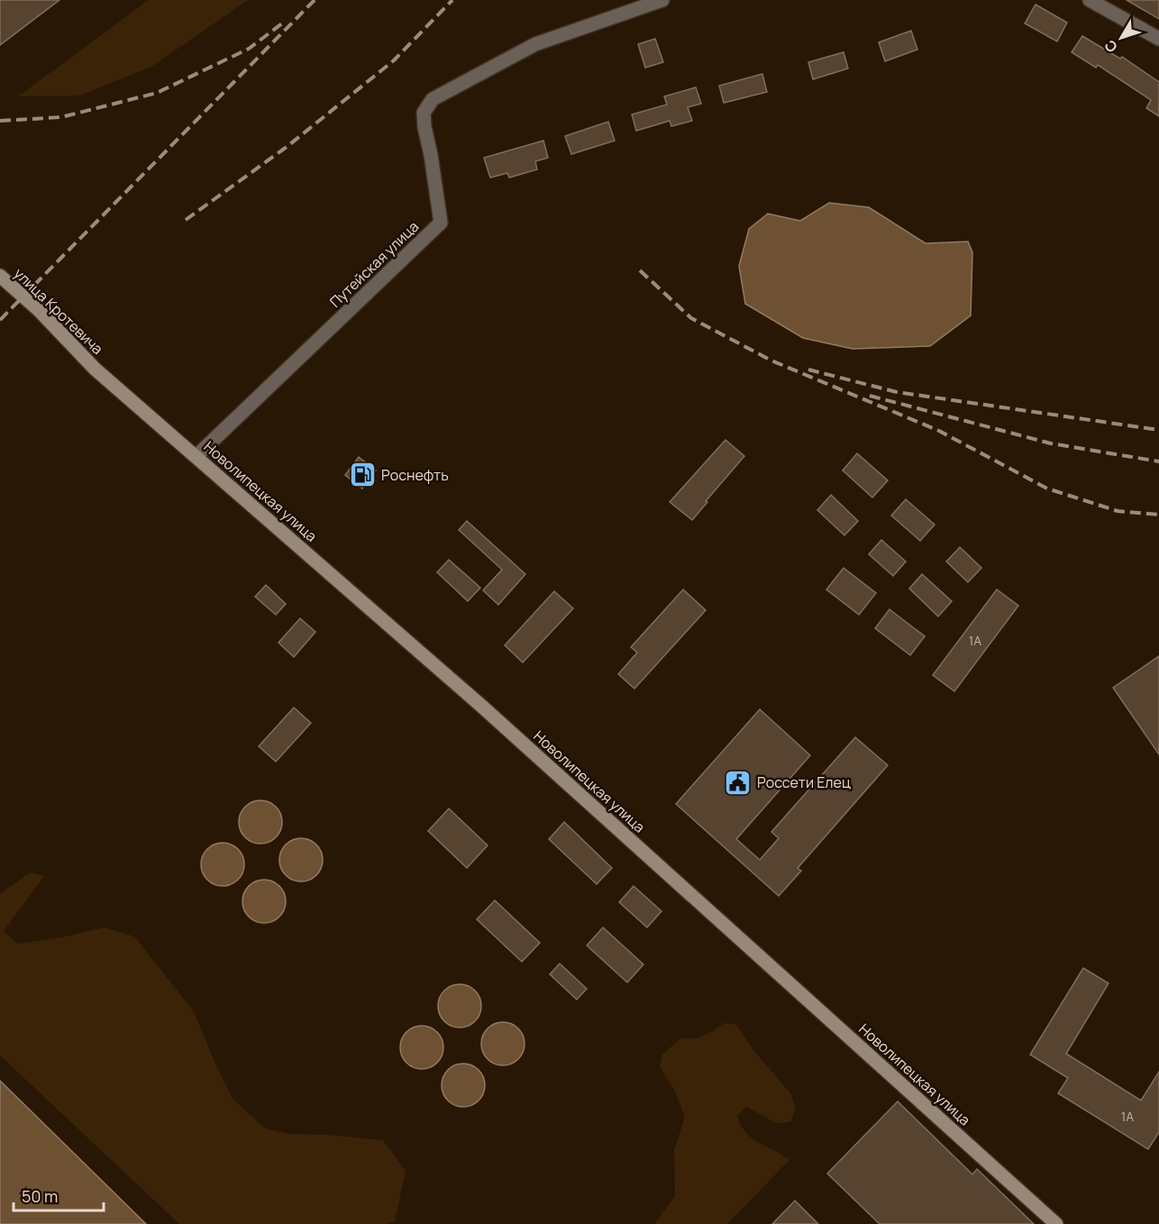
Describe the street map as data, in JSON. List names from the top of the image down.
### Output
{
  "streets": {
    "street": ["Путейская улица", "улица Кротевича", "Новолипецкая улица"]
  },
  "crossings": [
    ["Путейская улица", "Новолипецкая улица"],
    ["улица Кротевича", "Новолипецкая улица"]
  ],
  "places": {
    "fuel station": ["Роснефть"],
    "public building": ["Россети Елец"]
  },
  "house_numbers": ["1А", "1А"],
  "scale_bar": "50 m",
  "north": "bottom left"
}
